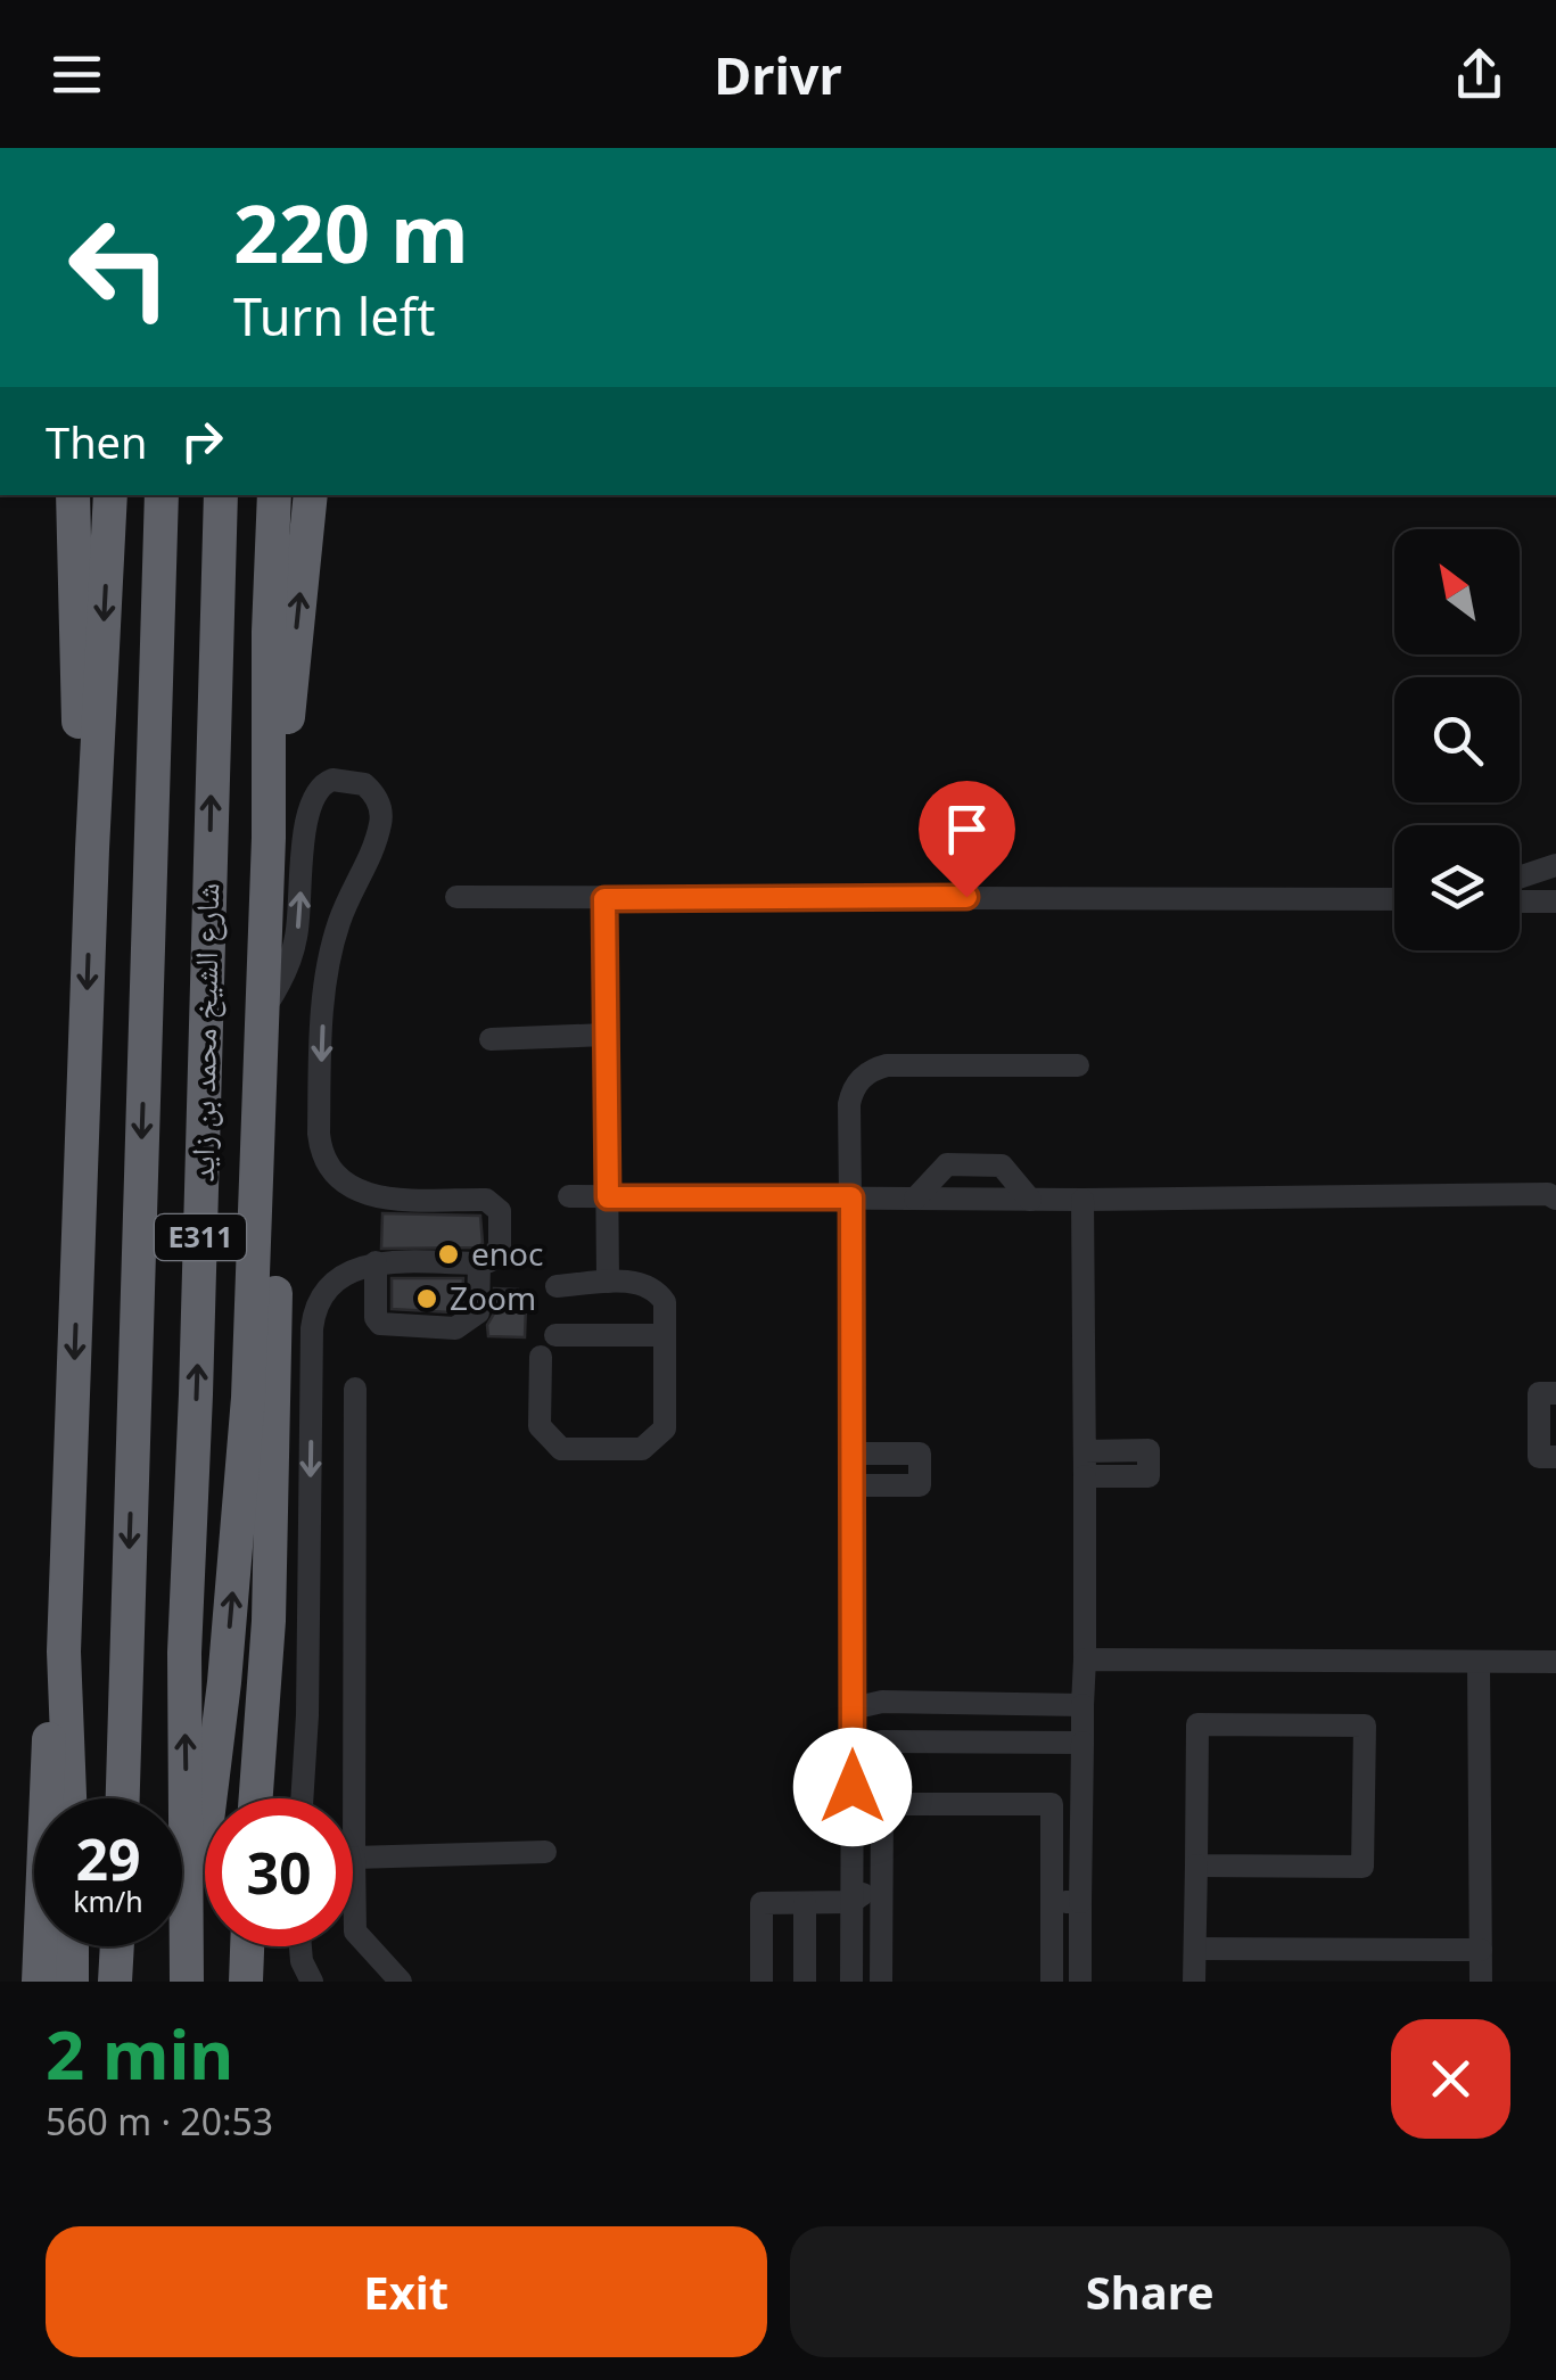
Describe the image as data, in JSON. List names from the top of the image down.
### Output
{
  "streets": {
    "highway": ["شارع الشيخ محمد بن زايد", "E311"]
  },
  "places": ["enoc", "Zoom"],
  "north": "top left",
  "page": {
    "header": "Drivr",
    "turn": ["220 m", "Turn left"],
    "then": "Then",
    "speed": "29 km/h",
    "limit": "30",
    "heading": ["2 min", "560 m · 20:53"],
    "buttons": ["Exit", "Share"]
  }
}
